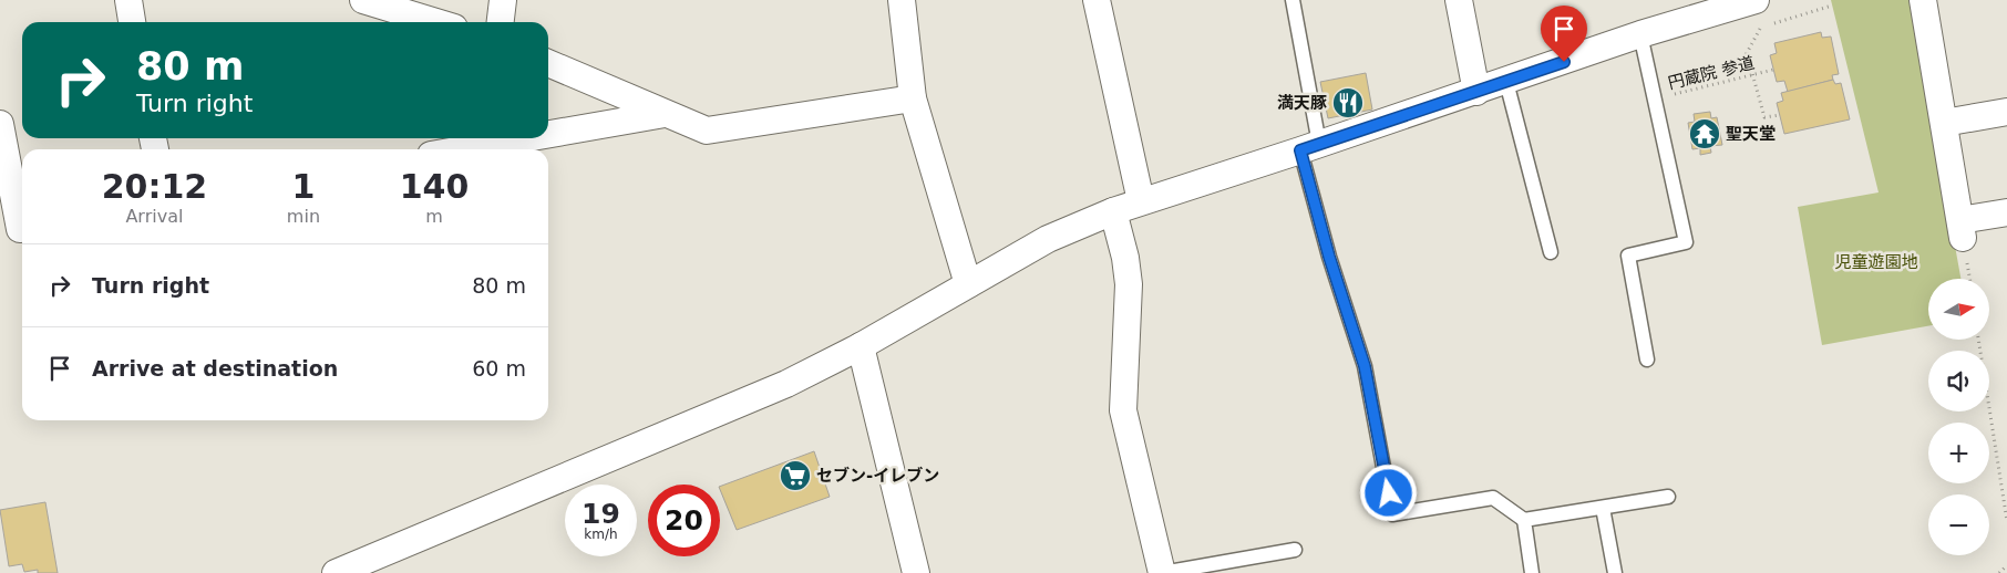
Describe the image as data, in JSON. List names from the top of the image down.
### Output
{
  "streets": {
    "path": ["円蔵院 参道"]
  },
  "parks": ["児童遊園地"],
  "places": {
    "restaurant": ["満天豚"],
    "temple": ["聖天堂"],
    "supermarket": ["セブン-イレブン"]
  },
  "north": "right",
  "page": {
    "turn": ["80 m", "Turn right"],
    "eta": [
      "20:12",
      "Arrival",
      "1",
      "min",
      "140",
      "m"
    ],
    "list": [
      {
        "name": "Turn right",
        "value": "80 m"
      },
      {
        "name": "Arrive at destination",
        "value": "60 m"
      }
    ],
    "map_buttons": ["+", "−"],
    "speed": "19 km/h",
    "limit": "20"
  }
}
